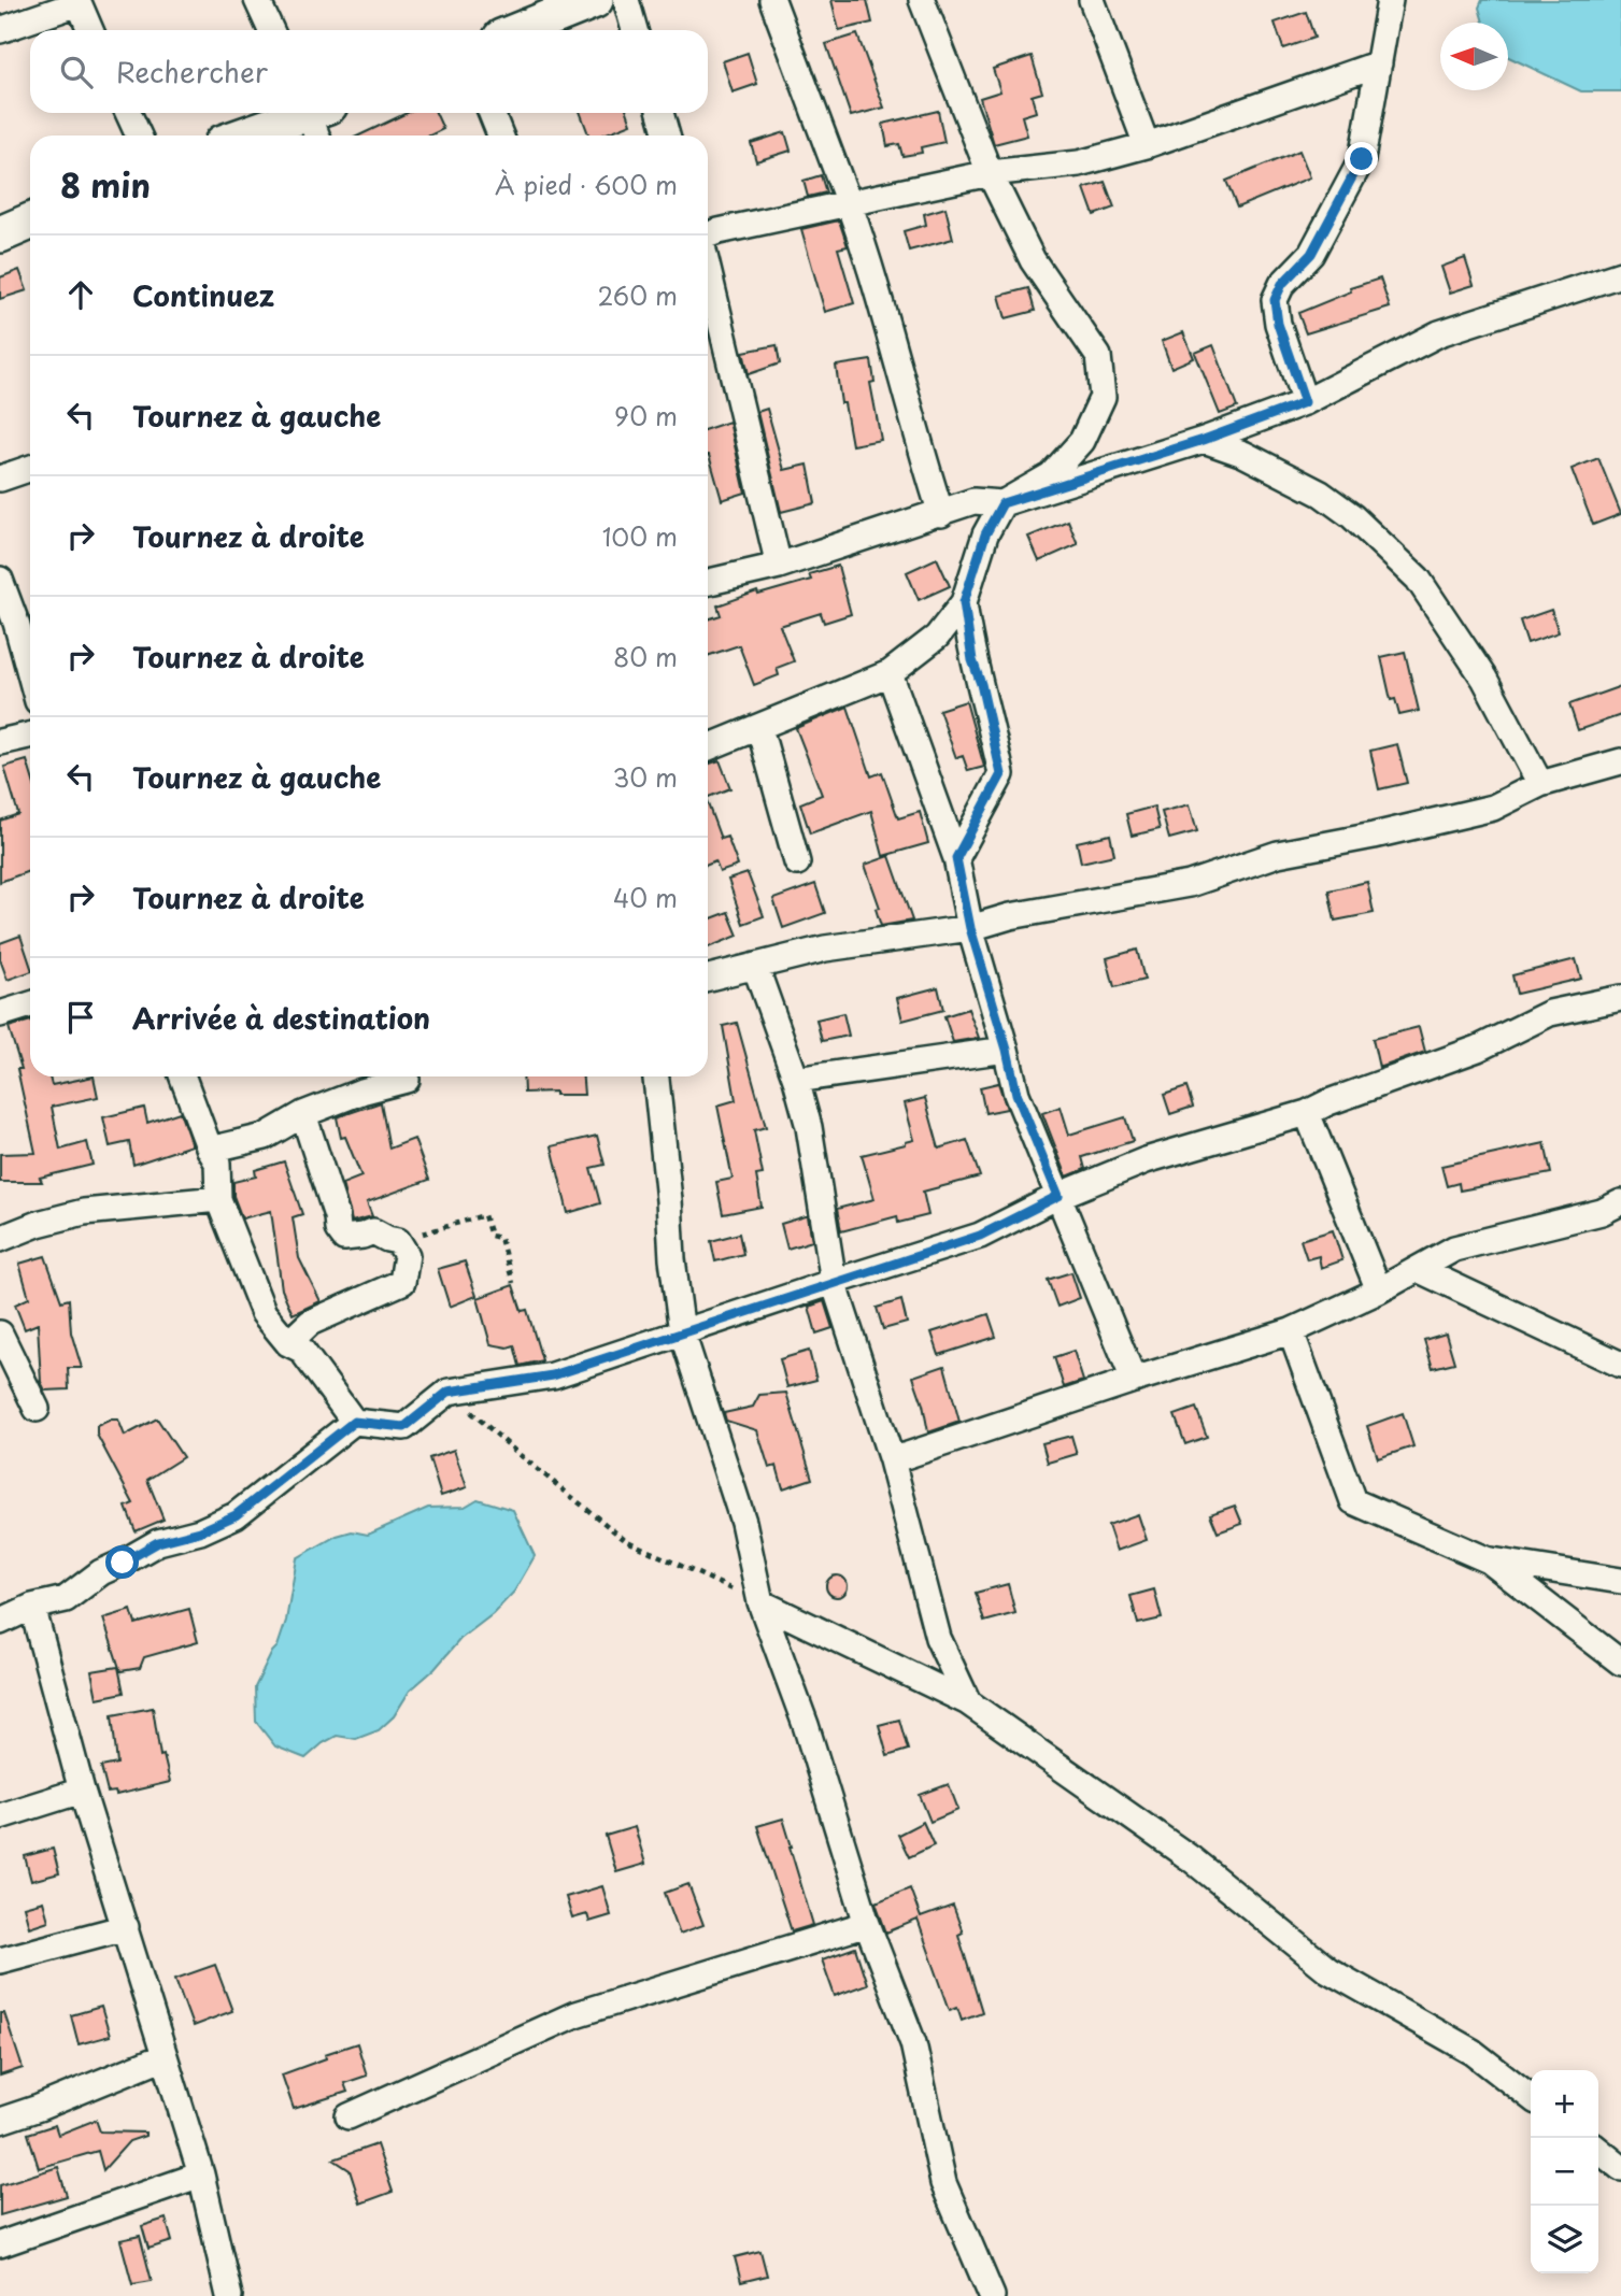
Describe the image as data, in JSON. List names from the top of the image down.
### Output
{
  "north": "left",
  "page": {
    "search": "Rechercher",
    "heading": ["8 min", "À pied · 600 m"],
    "list": [
      ["Continuez", "260 m"],
      ["Tournez à gauche", "90 m"],
      ["Tournez à droite", "100 m"],
      ["Tournez à droite", "80 m"],
      ["Tournez à gauche", "30 m"],
      ["Tournez à droite", "40 m"],
      "Arrivée à destination"
    ],
    "map_buttons": ["+", "−"]
  }
}
